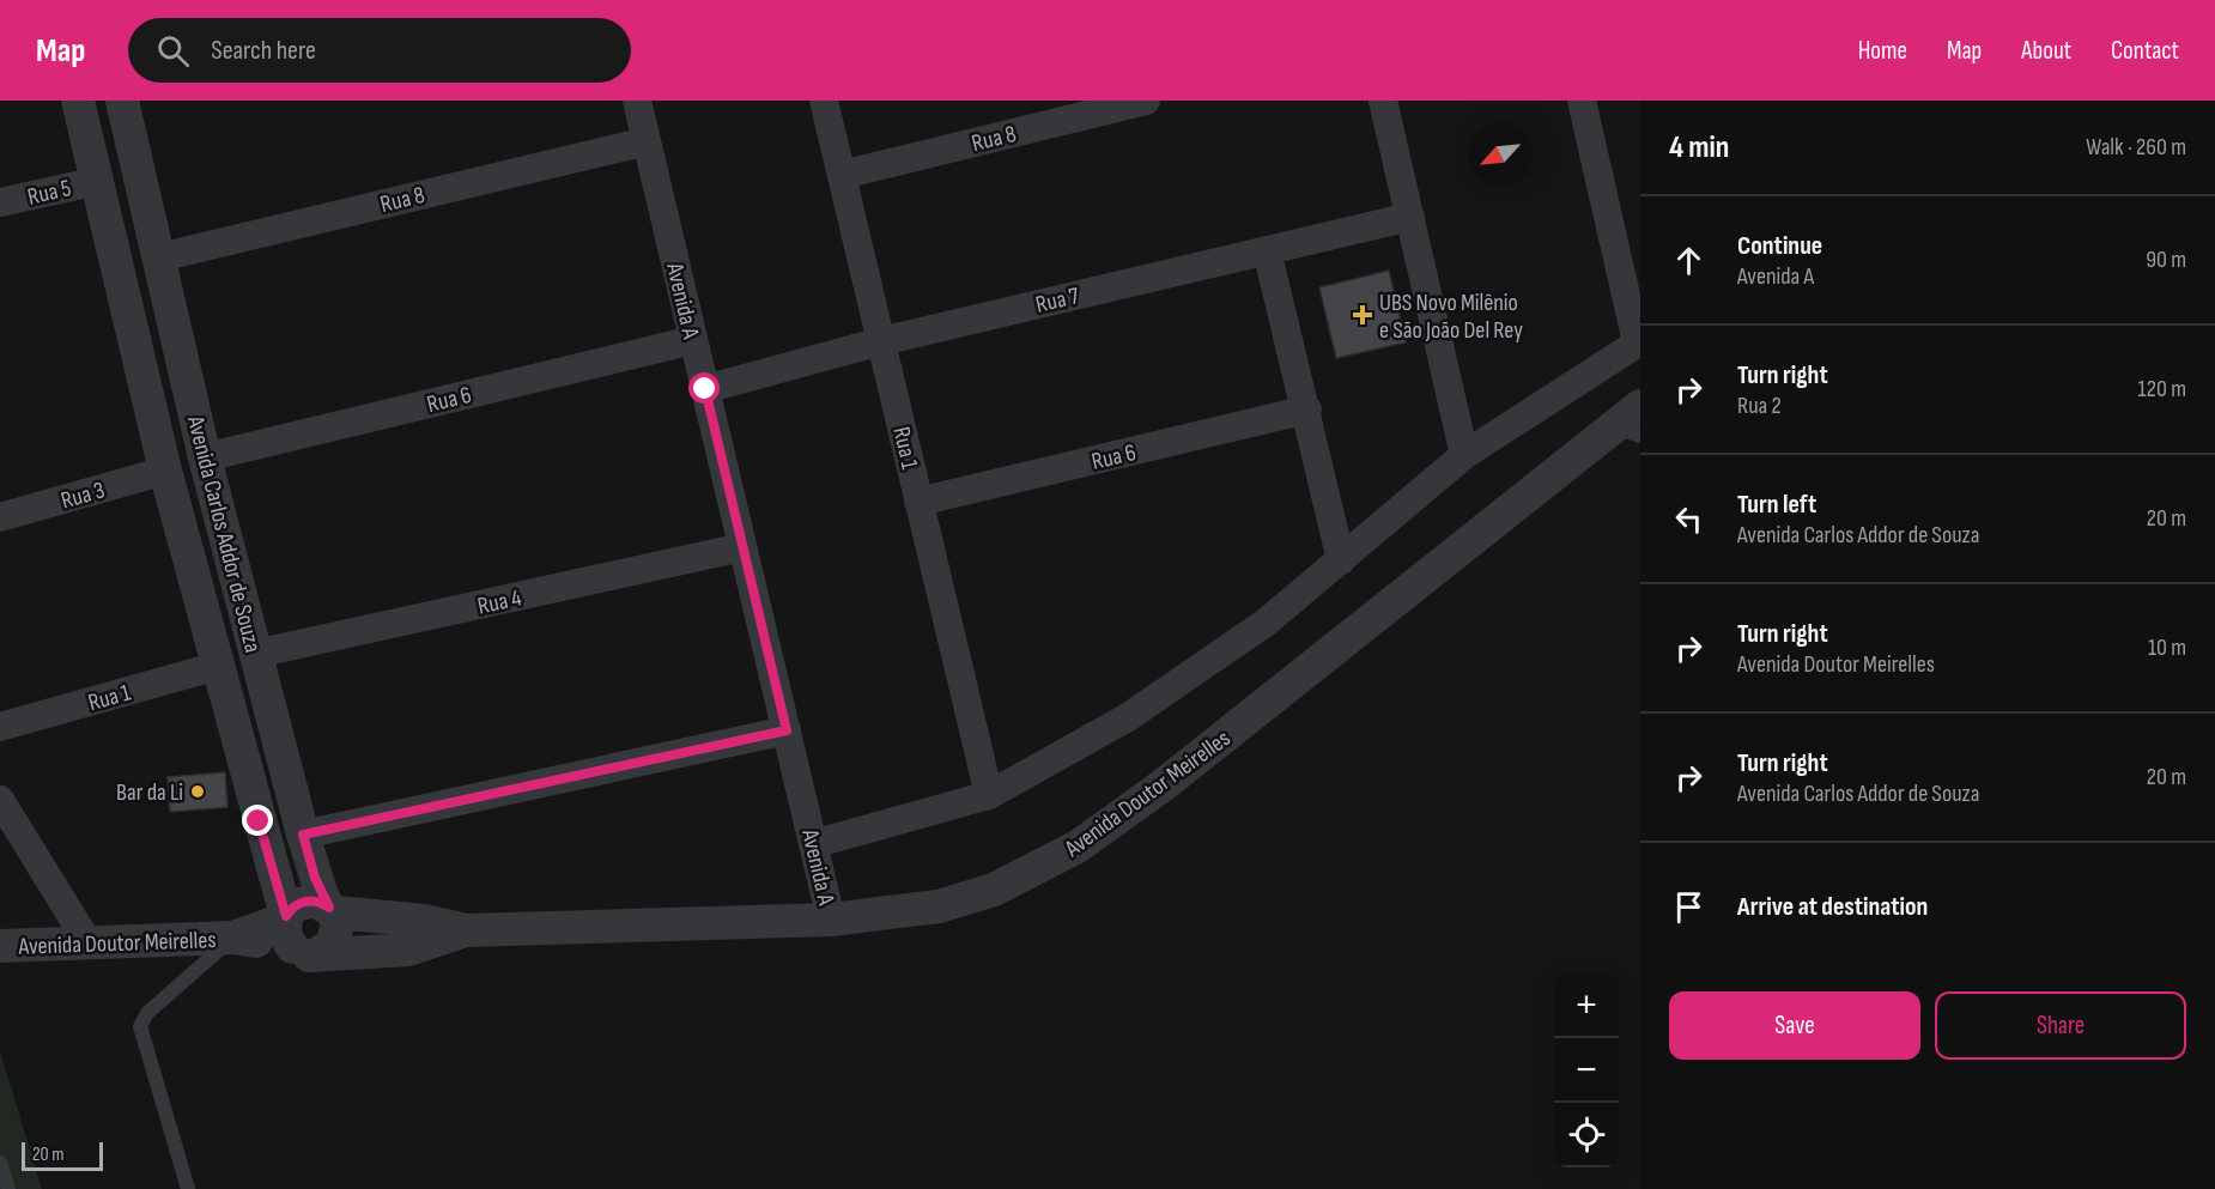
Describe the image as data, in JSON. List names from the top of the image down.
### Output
{
  "streets": {
    "street": [
      "Rua 8",
      "Rua 5",
      "Rua 7",
      "Avenida A",
      "Rua 6",
      "Rua 1",
      "Rua 3",
      "Avenida Carlos Addor de Souza",
      "Rua 4",
      "Avenida Doutor Meirelles"
    ]
  },
  "crossings": [
    ["Rua 8", "Avenida A"],
    ["Rua 8", "Rua 1"],
    ["Rua 8", "Avenida Carlos Addor de Souza"],
    ["Rua 5", "Avenida Carlos Addor de Souza"],
    ["Rua 7", "Avenida A"],
    ["Rua 7", "Rua 1"],
    ["Avenida A", "Rua 6"],
    ["Avenida A", "Rua 4"],
    ["Avenida A", "Avenida Doutor Meirelles"],
    ["Rua 6", "Rua 1"],
    ["Rua 6", "Avenida Carlos Addor de Souza"],
    ["Rua 1", "Avenida Carlos Addor de Souza"],
    ["Rua 3", "Avenida Carlos Addor de Souza"],
    ["Avenida Carlos Addor de Souza", "Rua 4"],
    ["Avenida Carlos Addor de Souza", "Avenida Doutor Meirelles"]
  ],
  "places": {
    "health": ["UBS Novo Milênio e São João Del Rey"],
    "other": ["Bar da Li"]
  },
  "scale_bar": "20 m",
  "north": "bottom left",
  "page": {
    "header": "Map",
    "search": "Search here",
    "nav": [
      "Home",
      "Map",
      "About",
      "Contact"
    ],
    "heading": ["4 min", "Walk · 260 m"],
    "list": [
      ["Continue", "Avenida A", "90 m"],
      ["Turn right", "Rua 2", "120 m"],
      ["Turn left", "Avenida Carlos Addor de Souza", "20 m"],
      ["Turn right", "Avenida Doutor Meirelles", "10 m"],
      ["Turn right", "Avenida Carlos Addor de Souza", "20 m"],
      "Arrive at destination"
    ],
    "buttons": ["Save", "Share"],
    "map_buttons": ["+", "−"],
    "scale": "20 m"
  }
}
